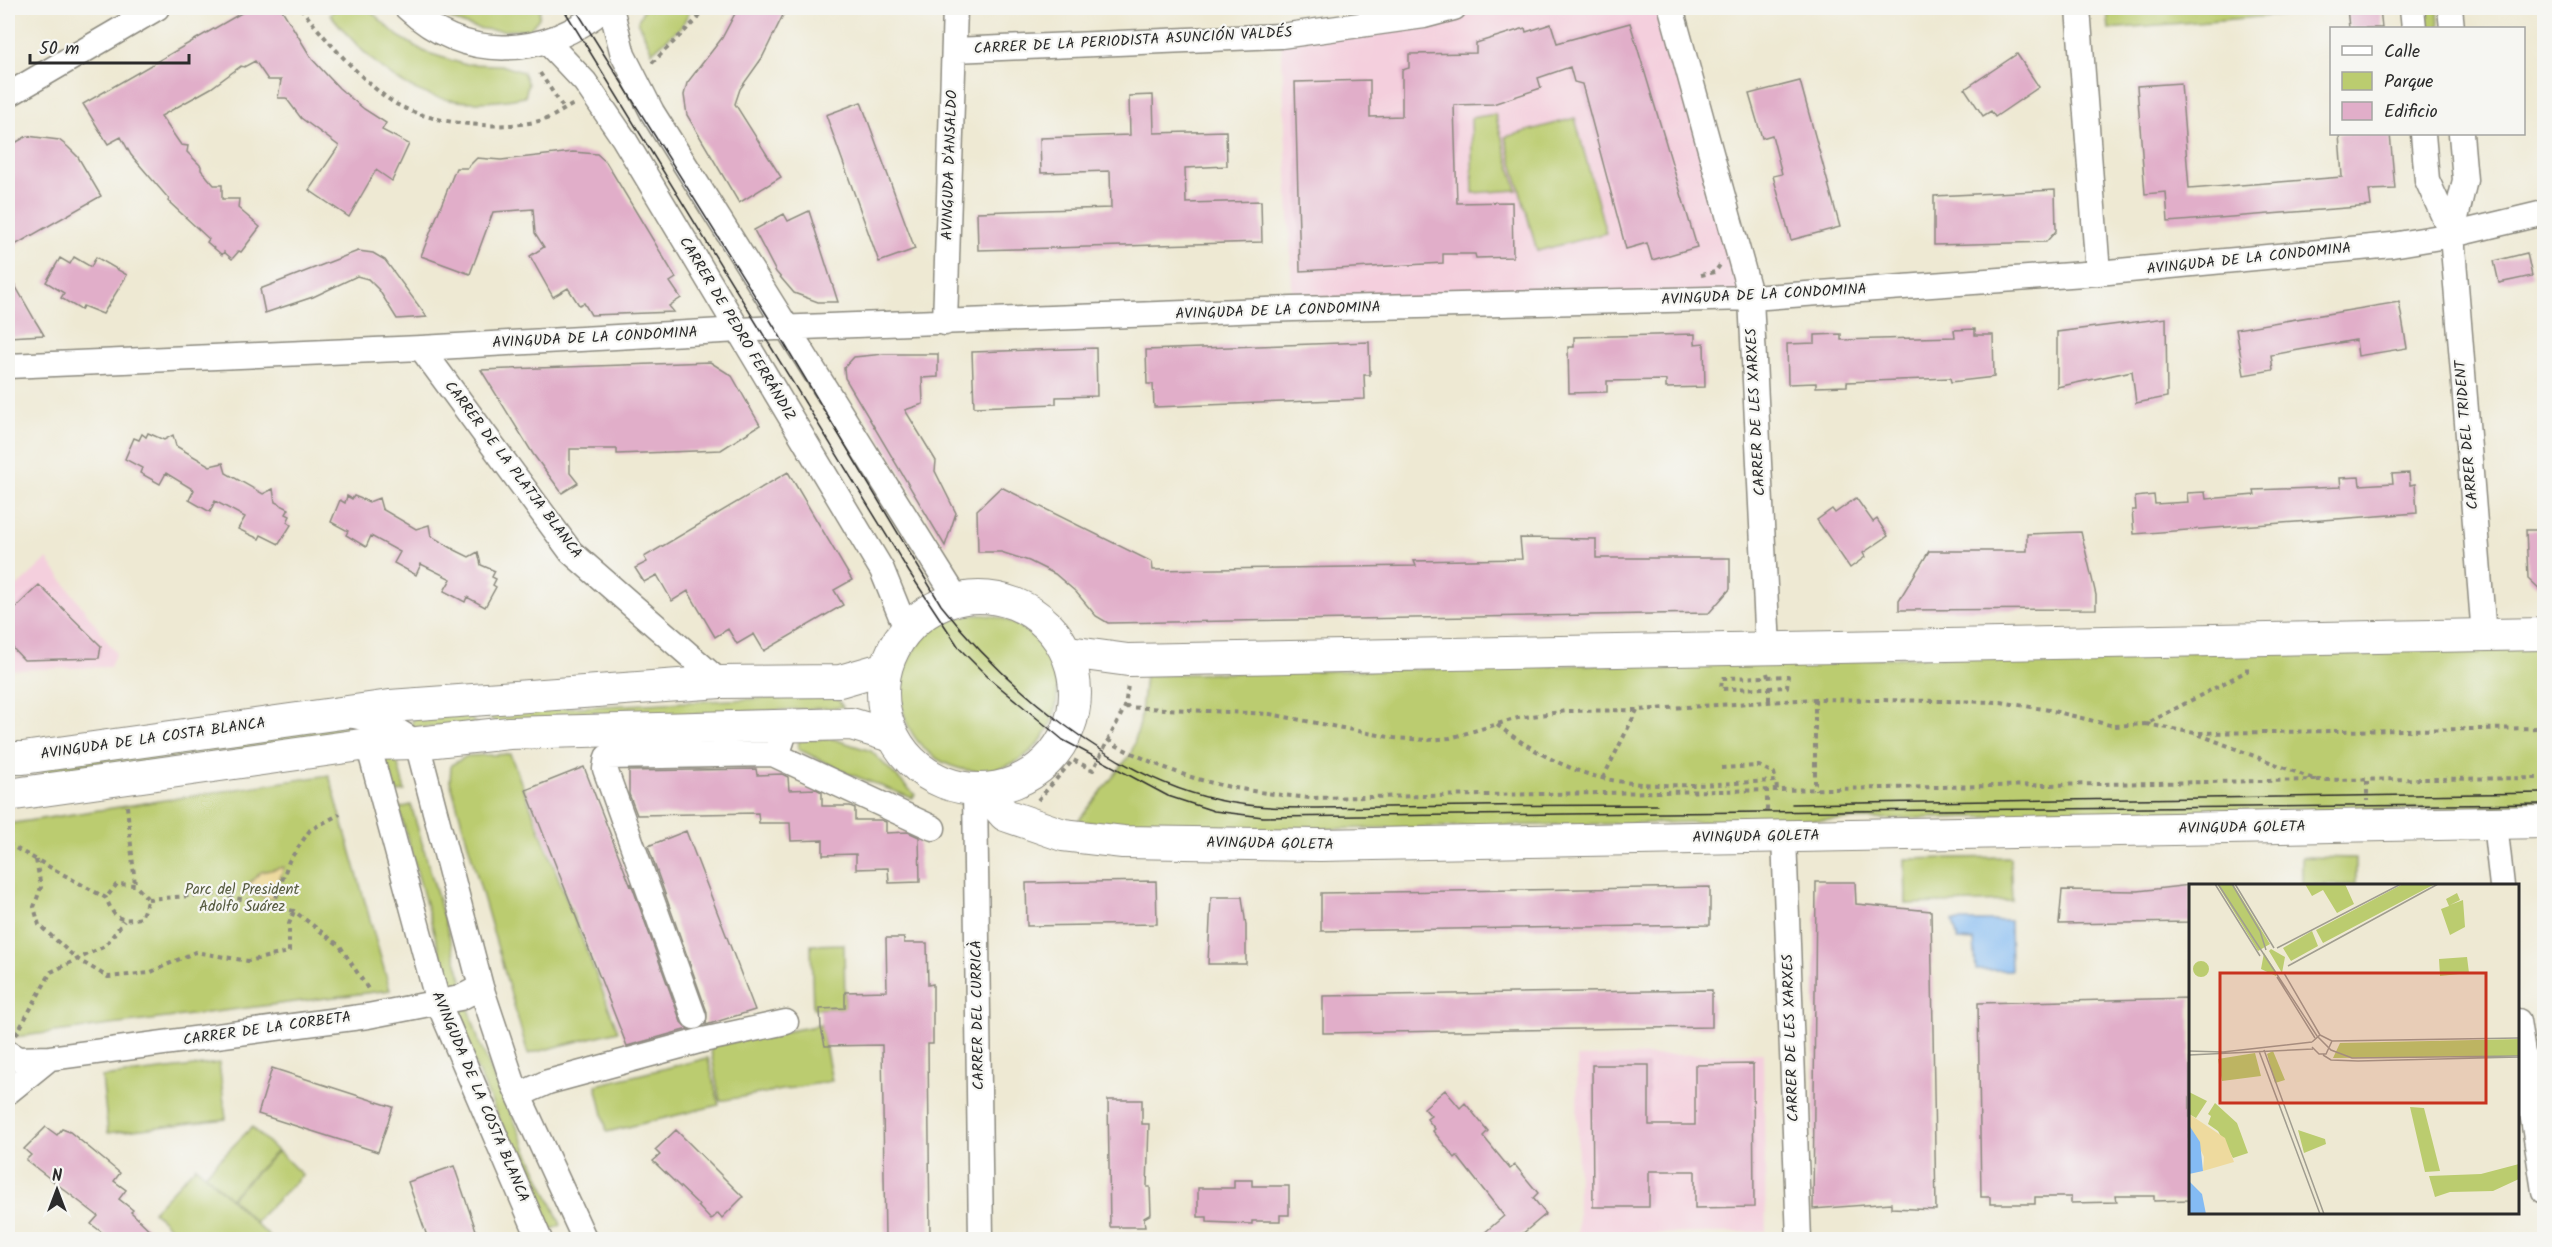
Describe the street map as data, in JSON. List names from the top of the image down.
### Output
{
  "streets": {
    "main road": ["AVINGUDA DE LA COSTA BLANCA", "AVINGUDA GOLETA"],
    "street": [
      "CARRER DE LA PERIODISTA ASUNCIÓN VALDÉS",
      "AVINGUDA D'ANSALDO",
      "AVINGUDA DE LA CONDOMINA",
      "CARRER DE PEDRO FERRÁNDIZ",
      "CARRER DE LES XARXES",
      "CARRER DEL TRIDENT",
      "CARRER DE LA PLATJA BLANCA",
      "CARRER DEL CURRICÀ",
      "CARRER DE LA CORBETA"
    ]
  },
  "crossings": [
    ["CARRER DE LA PERIODISTA ASUNCIÓN VALDÉS", "AVINGUDA D'ANSALDO"],
    ["AVINGUDA D'ANSALDO", "AVINGUDA DE LA CONDOMINA"],
    ["AVINGUDA DE LA CONDOMINA", "CARRER DE PEDRO FERRÁNDIZ"],
    ["AVINGUDA DE LA CONDOMINA", "CARRER DE LES XARXES"],
    ["AVINGUDA DE LA CONDOMINA", "CARRER DEL TRIDENT"],
    ["AVINGUDA DE LA CONDOMINA", "CARRER DE LA PLATJA BLANCA"],
    ["CARRER DE PEDRO FERRÁNDIZ", "AVINGUDA DE LA COSTA BLANCA"],
    ["CARRER DE PEDRO FERRÁNDIZ", "AVINGUDA GOLETA"],
    ["CARRER DE PEDRO FERRÁNDIZ", "CARRER DEL CURRICÀ"],
    ["CARRER DE LES XARXES", "AVINGUDA GOLETA"],
    ["CARRER DE LA PLATJA BLANCA", "AVINGUDA DE LA COSTA BLANCA"],
    ["AVINGUDA DE LA COSTA BLANCA", "AVINGUDA GOLETA"],
    ["AVINGUDA DE LA COSTA BLANCA", "CARRER DEL CURRICÀ"],
    ["AVINGUDA DE LA COSTA BLANCA", "CARRER DE LA CORBETA"],
    ["AVINGUDA GOLETA", "CARRER DEL CURRICÀ"]
  ],
  "parks": ["Parc del President Adolfo Suárez"],
  "legend": ["Calle", "Parque", "Edificio"],
  "scale_bar": "50 m",
  "north": "top"
}
